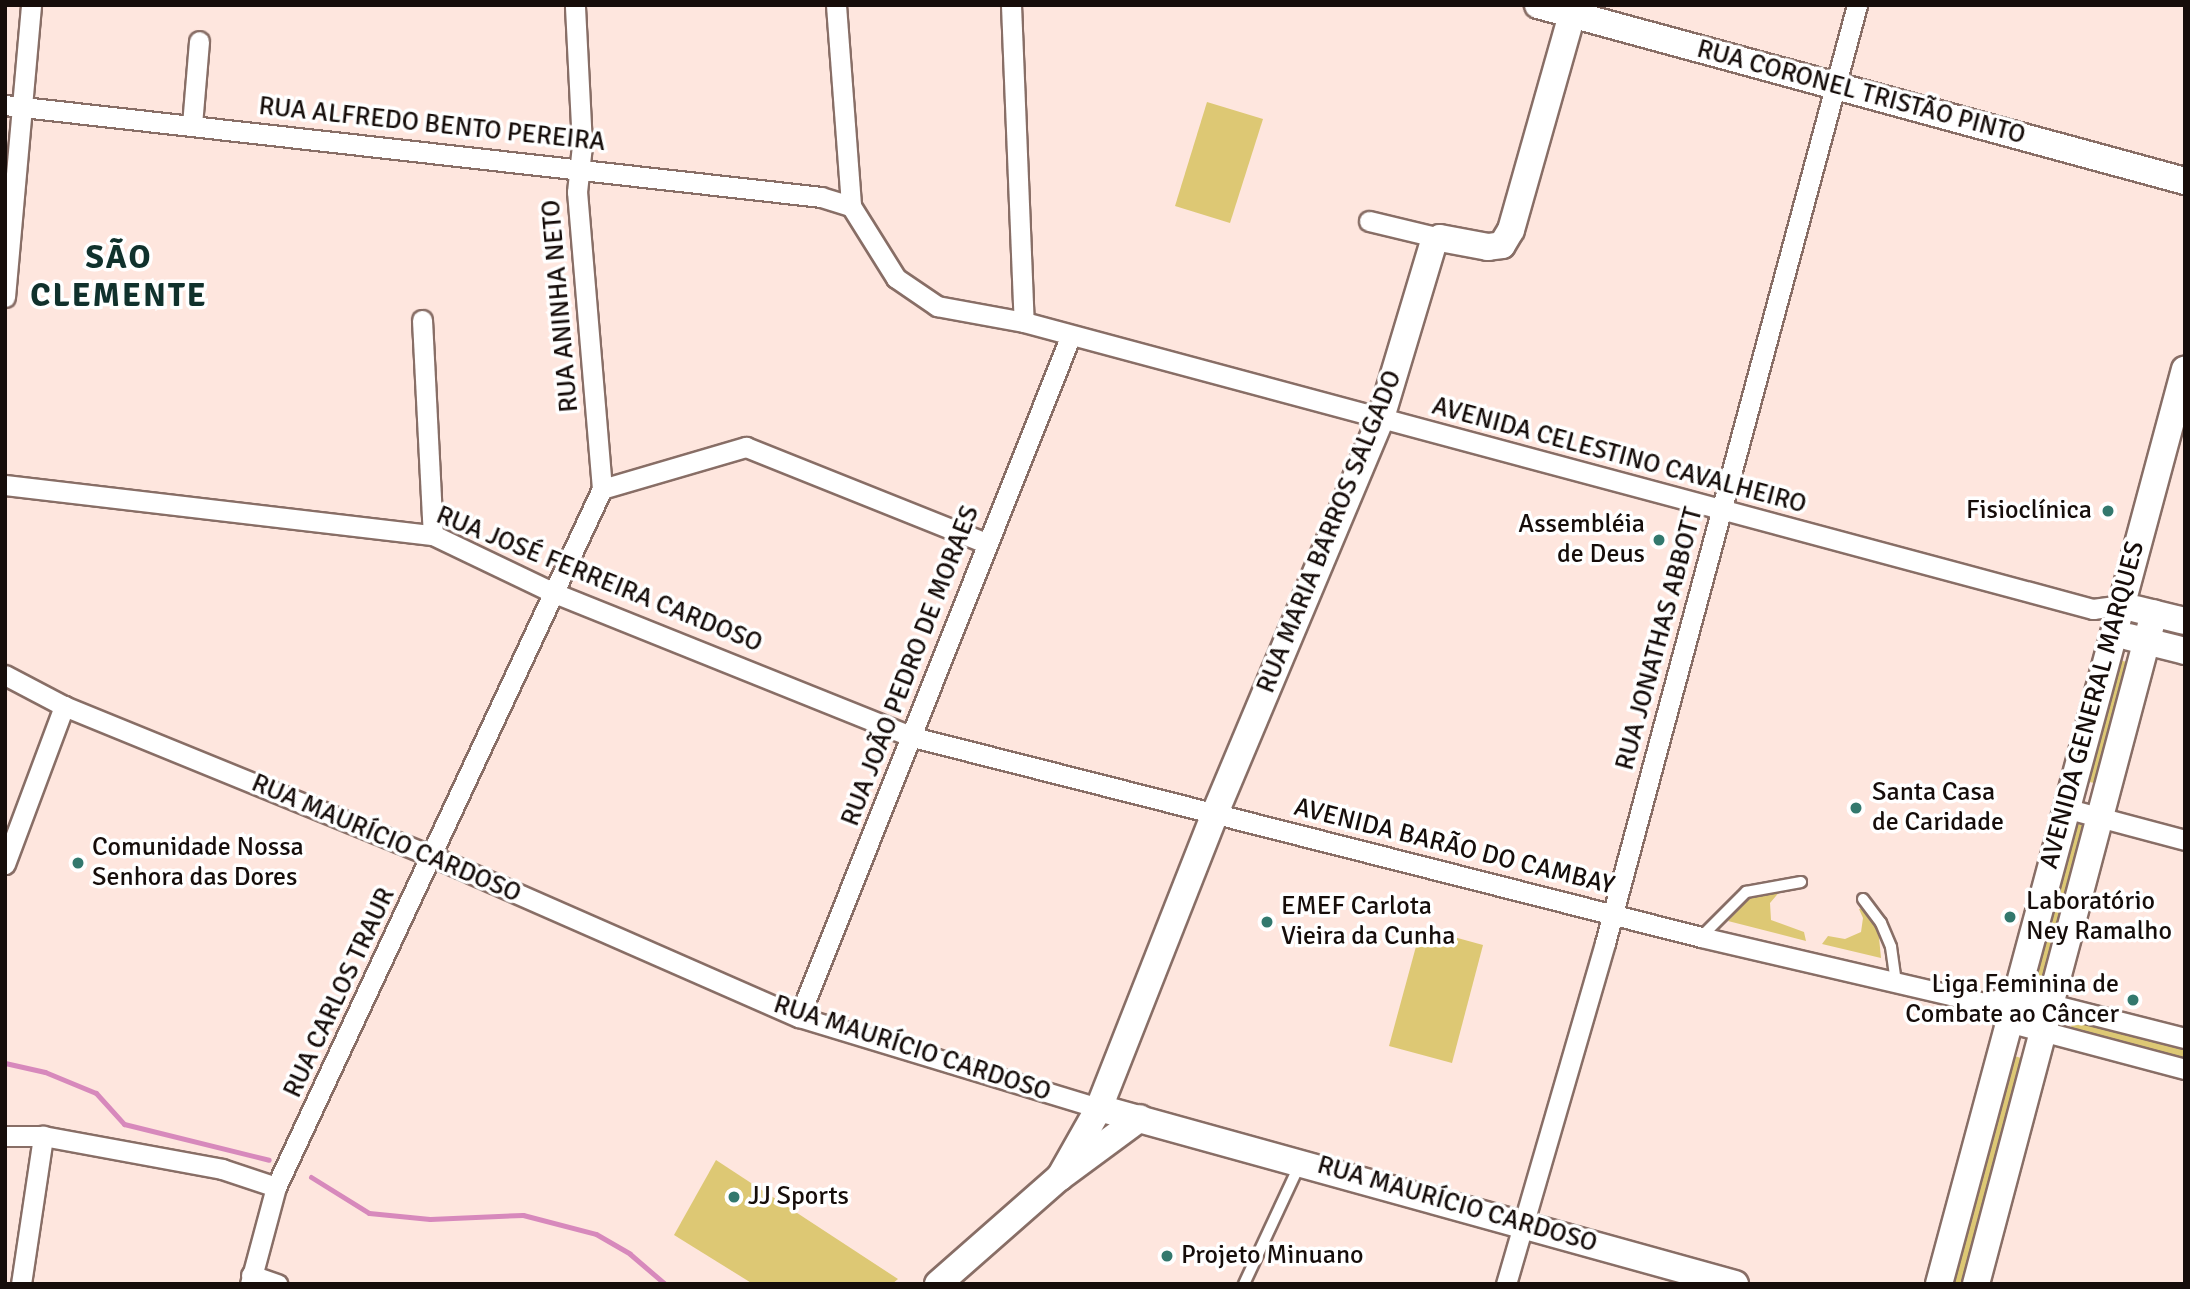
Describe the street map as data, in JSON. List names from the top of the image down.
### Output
{
  "streets": {
    "street": [
      "RUA CORONEL TRISTÃO PINTO",
      "RUA ALFREDO BENTO PEREIRA",
      "RUA ANINHA NETO",
      "AVENIDA CELESTINO CAVALHEIRO",
      "RUA MARIA BARROS SALGADO",
      "RUA JOSÉ FERREIRA CARDOSO",
      "RUA JONATHAS ABBOTT",
      "RUA JOÃO PEDRO DE MORAES",
      "AVENIDA GENERAL MARQUES",
      "RUA MAURÍCIO CARDOSO",
      "AVENIDA BARÃO DO CAMBAY",
      "RUA CARLOS TRAUR"
    ]
  },
  "crossings": [
    ["RUA CORONEL TRISTÃO PINTO", "RUA JONATHAS ABBOTT"],
    ["RUA ALFREDO BENTO PEREIRA", "RUA ANINHA NETO"],
    ["RUA ALFREDO BENTO PEREIRA", "AVENIDA CELESTINO CAVALHEIRO"],
    ["AVENIDA CELESTINO CAVALHEIRO", "RUA MARIA BARROS SALGADO"],
    ["AVENIDA CELESTINO CAVALHEIRO", "RUA JONATHAS ABBOTT"],
    ["AVENIDA CELESTINO CAVALHEIRO", "RUA JOÃO PEDRO DE MORAES"],
    ["AVENIDA CELESTINO CAVALHEIRO", "AVENIDA GENERAL MARQUES"],
    ["RUA MARIA BARROS SALGADO", "RUA MAURÍCIO CARDOSO"],
    ["RUA MARIA BARROS SALGADO", "AVENIDA BARÃO DO CAMBAY"],
    ["RUA JOSÉ FERREIRA CARDOSO", "RUA JOÃO PEDRO DE MORAES"],
    ["RUA JOSÉ FERREIRA CARDOSO", "AVENIDA BARÃO DO CAMBAY"],
    ["RUA JOSÉ FERREIRA CARDOSO", "RUA CARLOS TRAUR"],
    ["RUA JONATHAS ABBOTT", "RUA MAURÍCIO CARDOSO"],
    ["RUA JONATHAS ABBOTT", "AVENIDA BARÃO DO CAMBAY"],
    ["RUA JOÃO PEDRO DE MORAES", "RUA MAURÍCIO CARDOSO"],
    ["RUA JOÃO PEDRO DE MORAES", "AVENIDA BARÃO DO CAMBAY"],
    ["AVENIDA GENERAL MARQUES", "AVENIDA BARÃO DO CAMBAY"],
    ["RUA MAURÍCIO CARDOSO", "RUA CARLOS TRAUR"]
  ],
  "districts": ["SÃO CLEMENTE"],
  "places": [
    "Fisioclínica",
    "Assembléia de Deus",
    "Santa Casa de Caridade",
    "Comunidade Nossa Senhora das Dores",
    "Laboratório Ney Ramalho",
    "EMEF Carlota Vieira da Cunha",
    "Liga Feminina de Combate ao Câncer",
    "JJ Sports",
    "Projeto Minuano"
  ]
}
